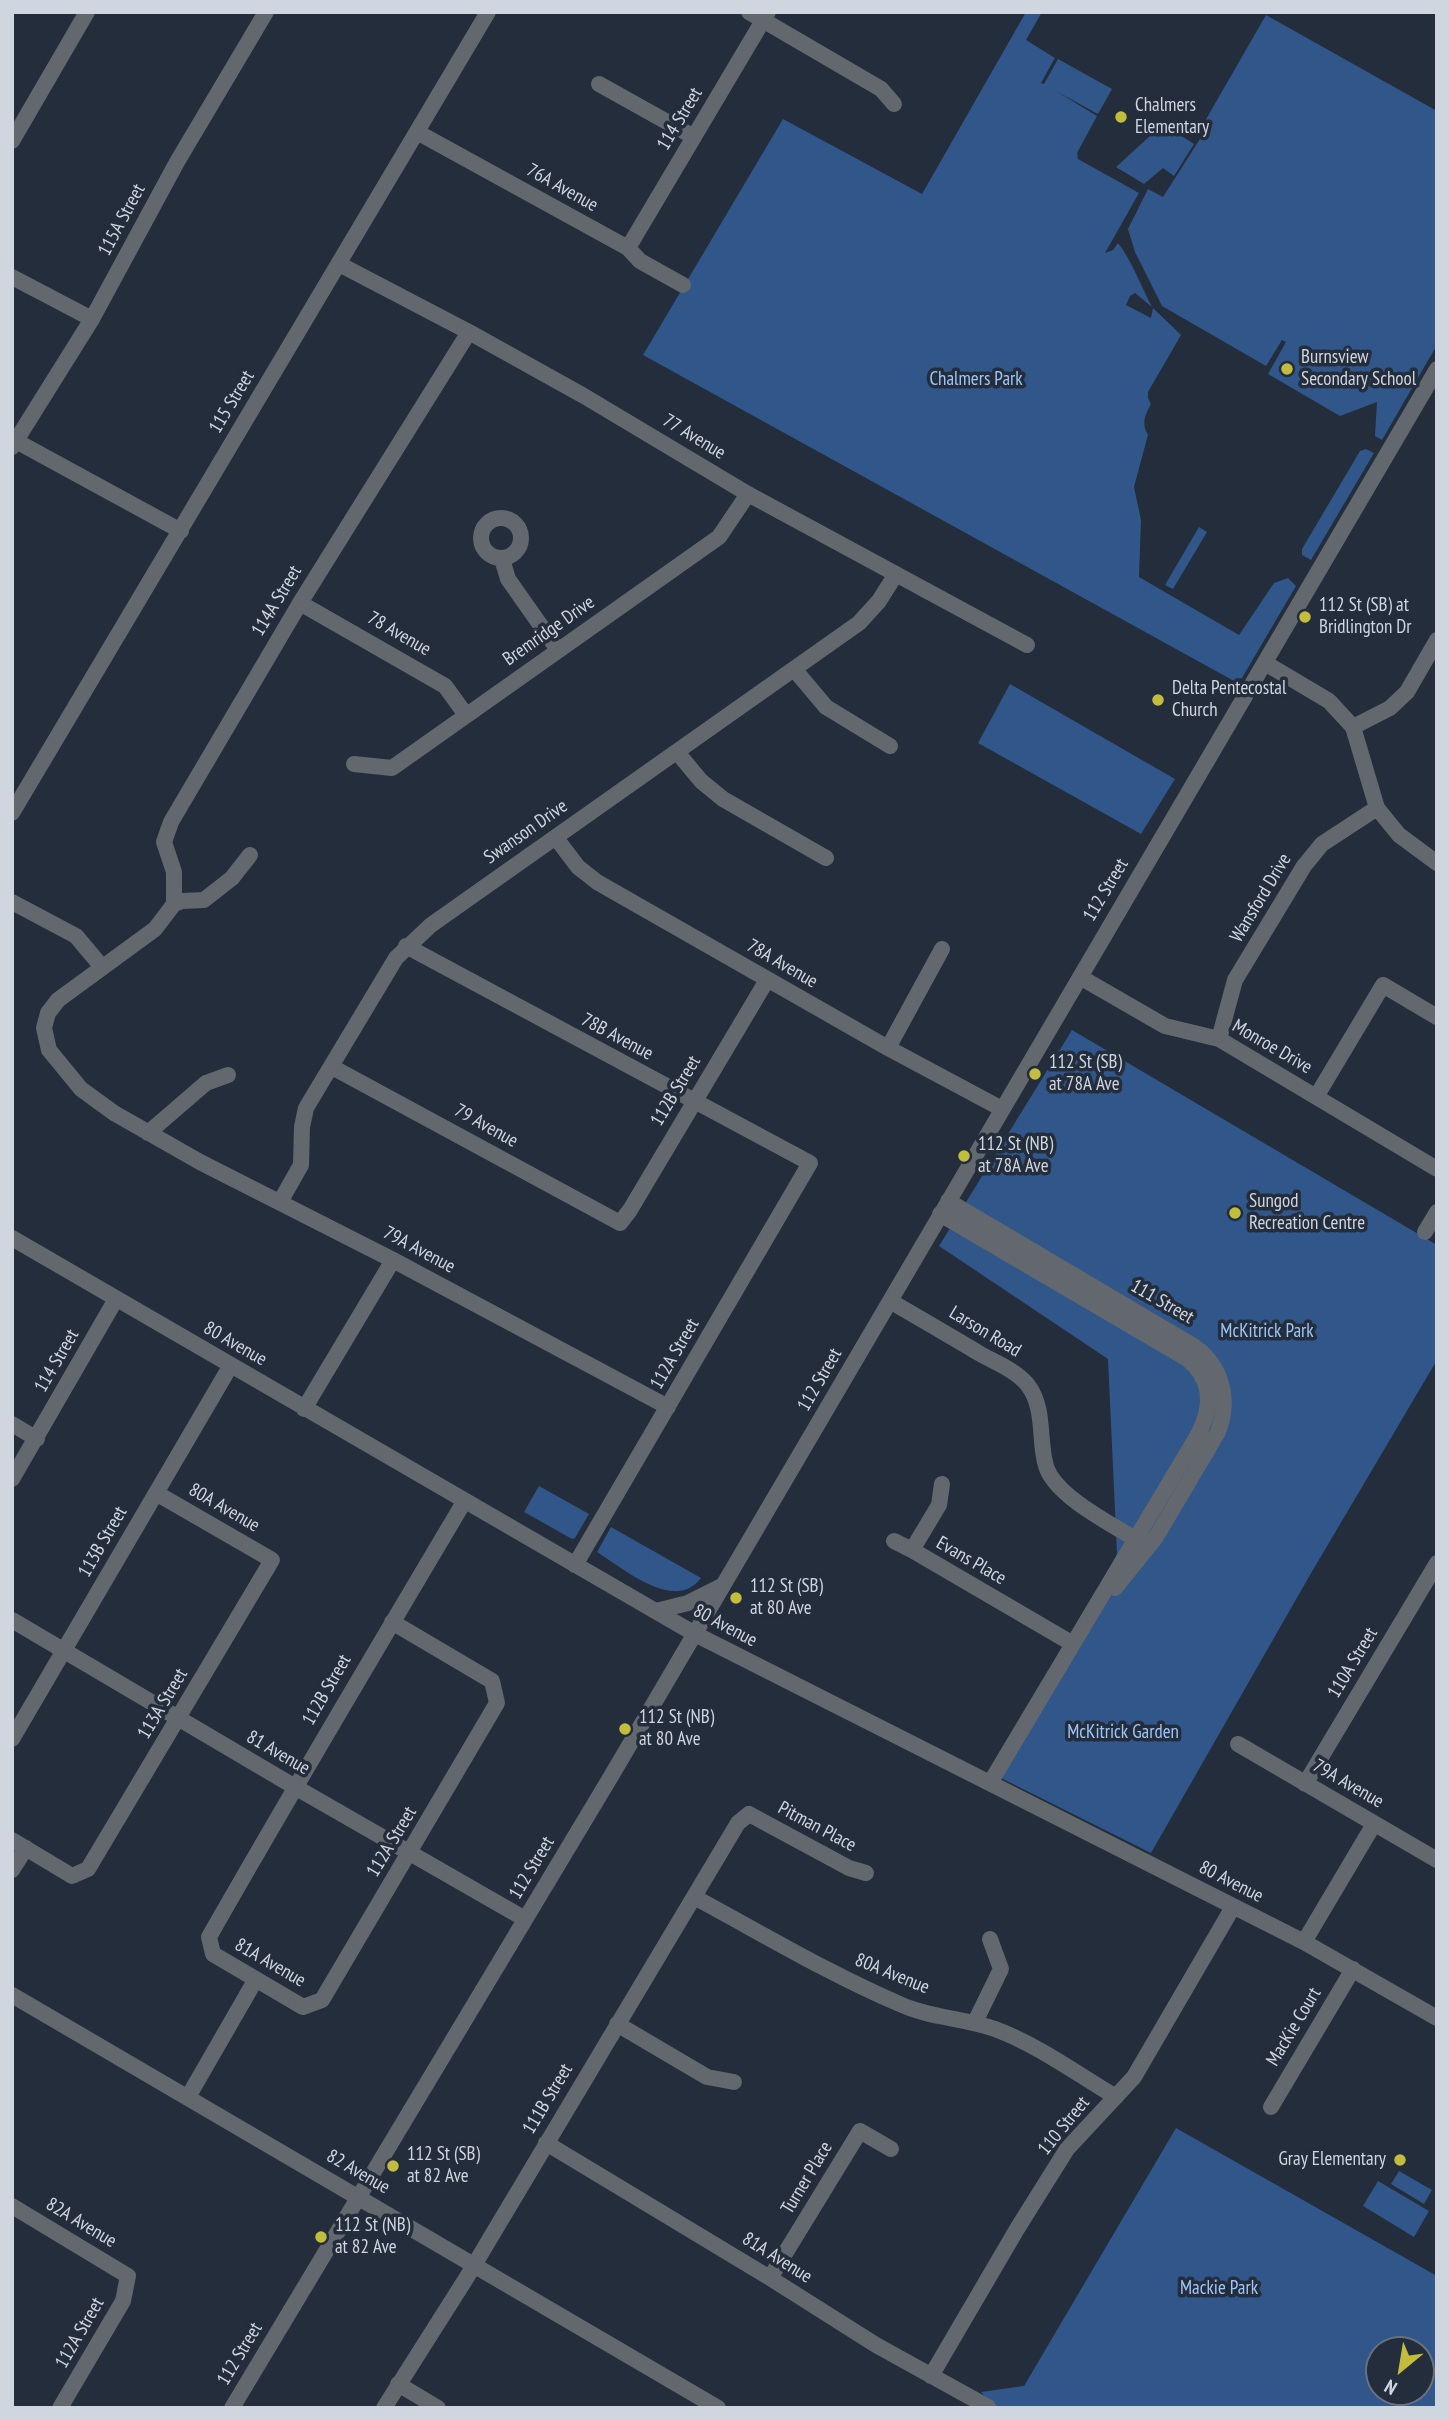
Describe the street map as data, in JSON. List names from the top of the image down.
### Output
{
  "streets": {
    "street": [
      "114 Street",
      "76A Avenue",
      "115A Street",
      "115 Street",
      "77 Avenue",
      "114A Street",
      "Bremridge Drive",
      "78 Avenue",
      "Swanson Drive",
      "112 Street",
      "Wansford Drive",
      "78A Avenue",
      "78B Avenue",
      "Monroe Drive",
      "112B Street",
      "79 Avenue",
      "79A Avenue",
      "111 Street",
      "Larson Road",
      "80 Avenue",
      "112A Street",
      "80A Avenue",
      "113B Street",
      "Evans Place",
      "110A Street",
      "113A Street",
      "81 Avenue",
      "Pitman Place",
      "81A Avenue",
      "MacKie Court",
      "111B Street",
      "110 Street",
      "82 Avenue",
      "Turner Place",
      "82A Avenue"
    ]
  },
  "crossings": [
    ["114 Street", "76A Avenue"],
    ["114 Street", "80 Avenue"],
    ["76A Avenue", "115 Street"],
    ["115 Street", "77 Avenue"],
    ["77 Avenue", "114A Street"],
    ["77 Avenue", "Bremridge Drive"],
    ["77 Avenue", "Swanson Drive"],
    ["114A Street", "78 Avenue"],
    ["Bremridge Drive", "78 Avenue"],
    ["Swanson Drive", "78A Avenue"],
    ["Swanson Drive", "78B Avenue"],
    ["Swanson Drive", "79 Avenue"],
    ["Swanson Drive", "79A Avenue"],
    ["112 Street", "78A Avenue"],
    ["112 Street", "Monroe Drive"],
    ["112 Street", "111 Street"],
    ["112 Street", "Larson Road"],
    ["112 Street", "80 Avenue"],
    ["112 Street", "81 Avenue"],
    ["112 Street", "82 Avenue"],
    ["Wansford Drive", "Monroe Drive"],
    ["78A Avenue", "112B Street"],
    ["78B Avenue", "112B Street"],
    ["78B Avenue", "112A Street"],
    ["112B Street", "79 Avenue"],
    ["112B Street", "80 Avenue"],
    ["112B Street", "112A Street"],
    ["112B Street", "81 Avenue"],
    ["112B Street", "81A Avenue"],
    ["79A Avenue", "112A Street"],
    ["79A Avenue", "110A Street"],
    ["111 Street", "Larson Road"],
    ["111 Street", "80 Avenue"],
    ["111 Street", "Evans Place"],
    ["80 Avenue", "112A Street"],
    ["80 Avenue", "113B Street"],
    ["80 Avenue", "MacKie Court"],
    ["80 Avenue", "110 Street"],
    ["112A Street", "81 Avenue"],
    ["112A Street", "81A Avenue"],
    ["112A Street", "82A Avenue"],
    ["80A Avenue", "113B Street"],
    ["80A Avenue", "113A Street"],
    ["80A Avenue", "111B Street"],
    ["80A Avenue", "110 Street"],
    ["113B Street", "81 Avenue"],
    ["113A Street", "81 Avenue"],
    ["Pitman Place", "111B Street"],
    ["81A Avenue", "111B Street"],
    ["81A Avenue", "110 Street"],
    ["81A Avenue", "Turner Place"],
    ["111B Street", "82 Avenue"]
  ],
  "parks": [
    "Chalmers Park",
    "McKitrick Park",
    "McKitrick Garden",
    "Mackie Park"
  ],
  "places": [
    "Chalmers Elementary",
    "Burnsview Secondary School",
    "112 St (SB) at Bridlington Dr",
    "Delta Pentecostal Church",
    "112 St (SB) at 78A Ave",
    "112 St (NB) at 78A Ave",
    "Sungod Recreation Centre",
    "112 St (SB) at 80 Ave",
    "112 St (NB) at 80 Ave",
    "Gray Elementary",
    "112 St (SB) at 82 Ave",
    "112 St (NB) at 82 Ave"
  ],
  "north": "bottom left"
}
